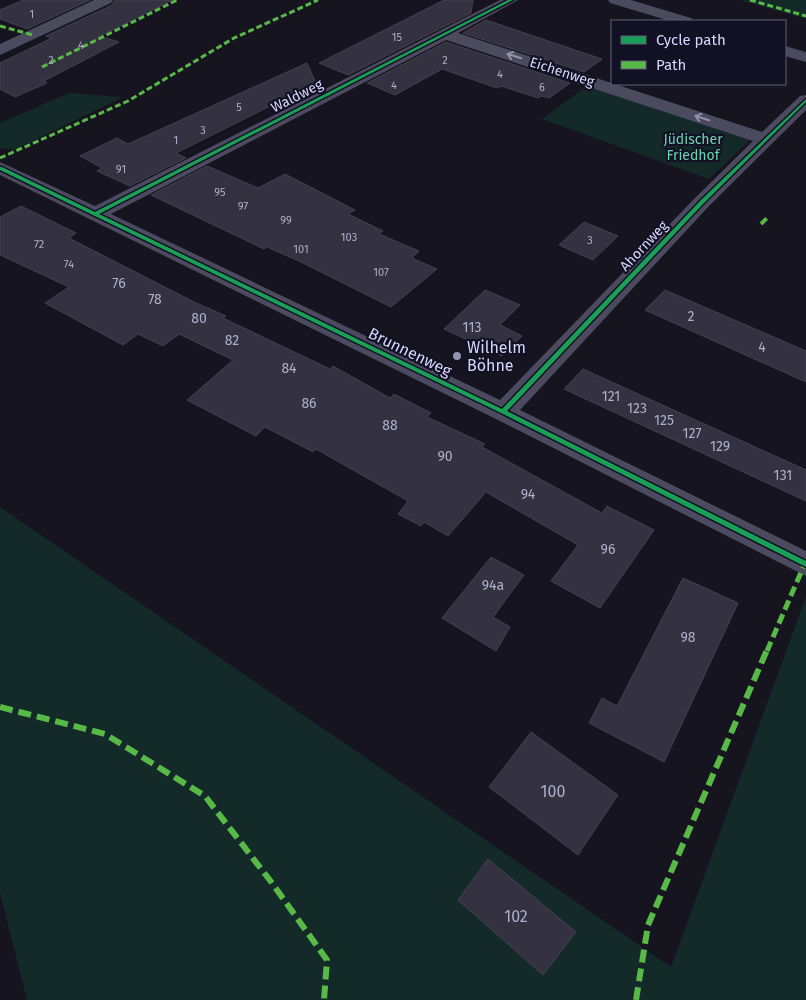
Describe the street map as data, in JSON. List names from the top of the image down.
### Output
{
  "streets": {
    "street": [
      "Eichenweg",
      "Waldweg",
      "Ahornweg",
      "Brunnenweg"
    ]
  },
  "crossings": [
    ["Eichenweg", "Waldweg"],
    ["Eichenweg", "Ahornweg"],
    ["Waldweg", "Brunnenweg"],
    ["Ahornweg", "Brunnenweg"]
  ],
  "one_way": ["Eichenweg"],
  "parks": ["Jüdischer Friedhof"],
  "places": ["Wilhelm Böhne"],
  "house_numbers": [
    "1",
    "15",
    "4",
    "2",
    "2",
    "4",
    "4",
    "6",
    "5",
    "3",
    "1",
    "91",
    "95",
    "97",
    "99",
    "103",
    "3",
    "72",
    "101",
    "74",
    "107",
    "76",
    "78",
    "2",
    "80",
    "113",
    "82",
    "4",
    "84",
    "121",
    "86",
    "123",
    "125",
    "88",
    "127",
    "129",
    "90",
    "131",
    "94",
    "96",
    "94a",
    "98",
    "100",
    "102"
  ],
  "legend": ["Cycle path", "Path"]
}
